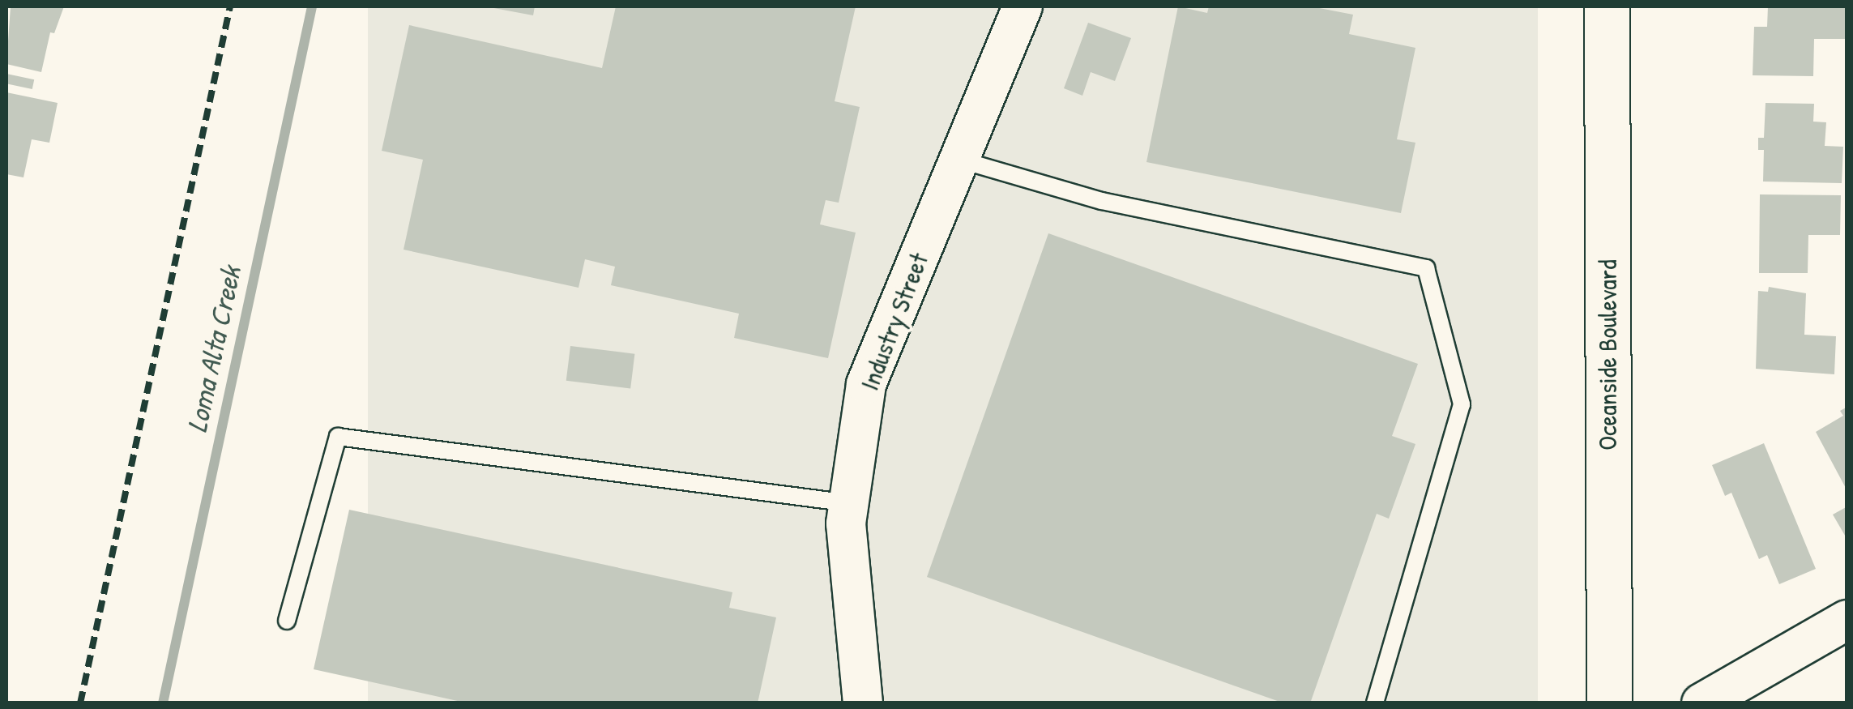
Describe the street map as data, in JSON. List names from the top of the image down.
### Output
{
  "streets": {
    "main road": ["Oceanside Boulevard"],
    "street": ["Industry Street"]
  },
  "water": ["Loma Alta Creek"]
}
